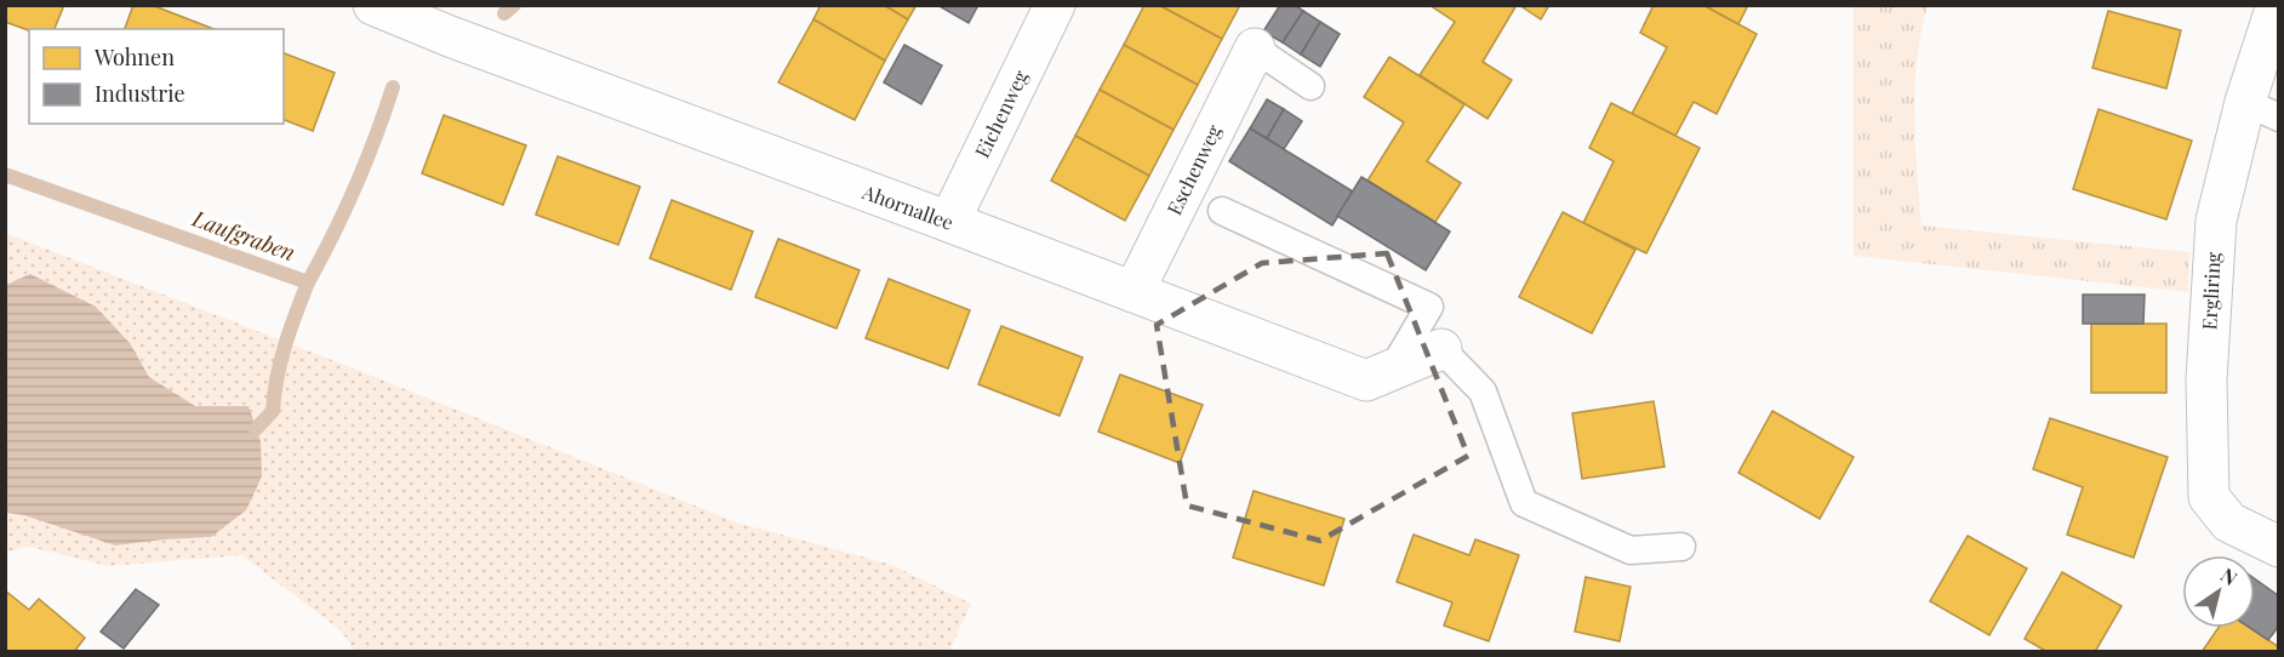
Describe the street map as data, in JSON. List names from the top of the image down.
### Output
{
  "streets": {
    "street": [
      "Eichenweg",
      "Eschenweg",
      "Ahornallee",
      "Ergliring"
    ]
  },
  "crossings": [
    ["Eichenweg", "Ahornallee"],
    ["Eschenweg", "Ahornallee"]
  ],
  "water": ["Laufgraben"],
  "legend": ["Wohnen", "Industrie"],
  "north": "top right"
}
